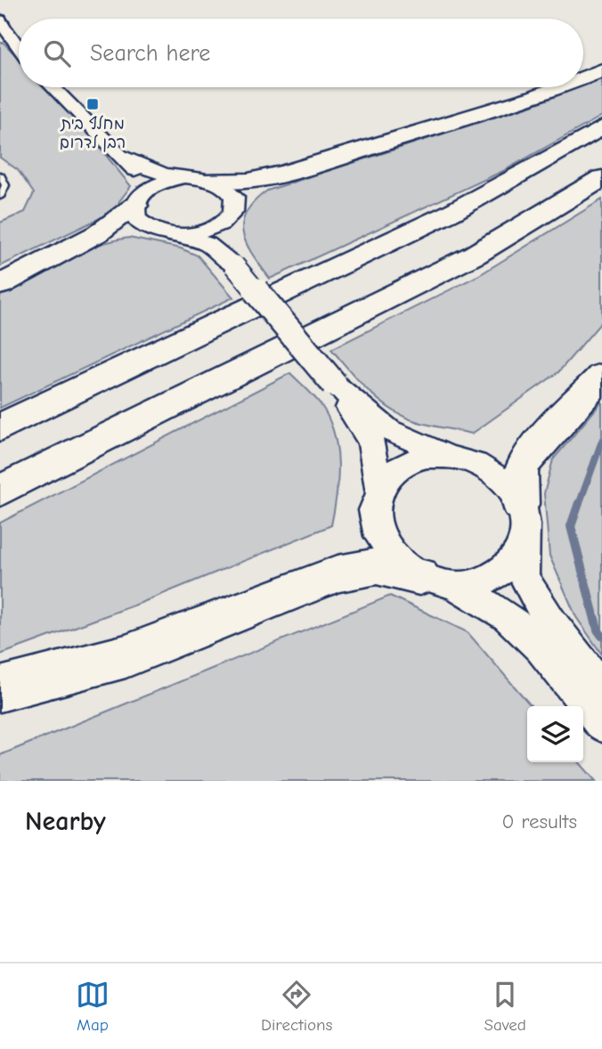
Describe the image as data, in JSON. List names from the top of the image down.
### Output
{
  "places": {
    "transit": ["מחלף בית רבן לדרום"]
  },
  "page": {
    "search": "Search here",
    "heading": ["Nearby", "0 results"],
    "nav": ["Map", "Directions", "Saved"]
  }
}
